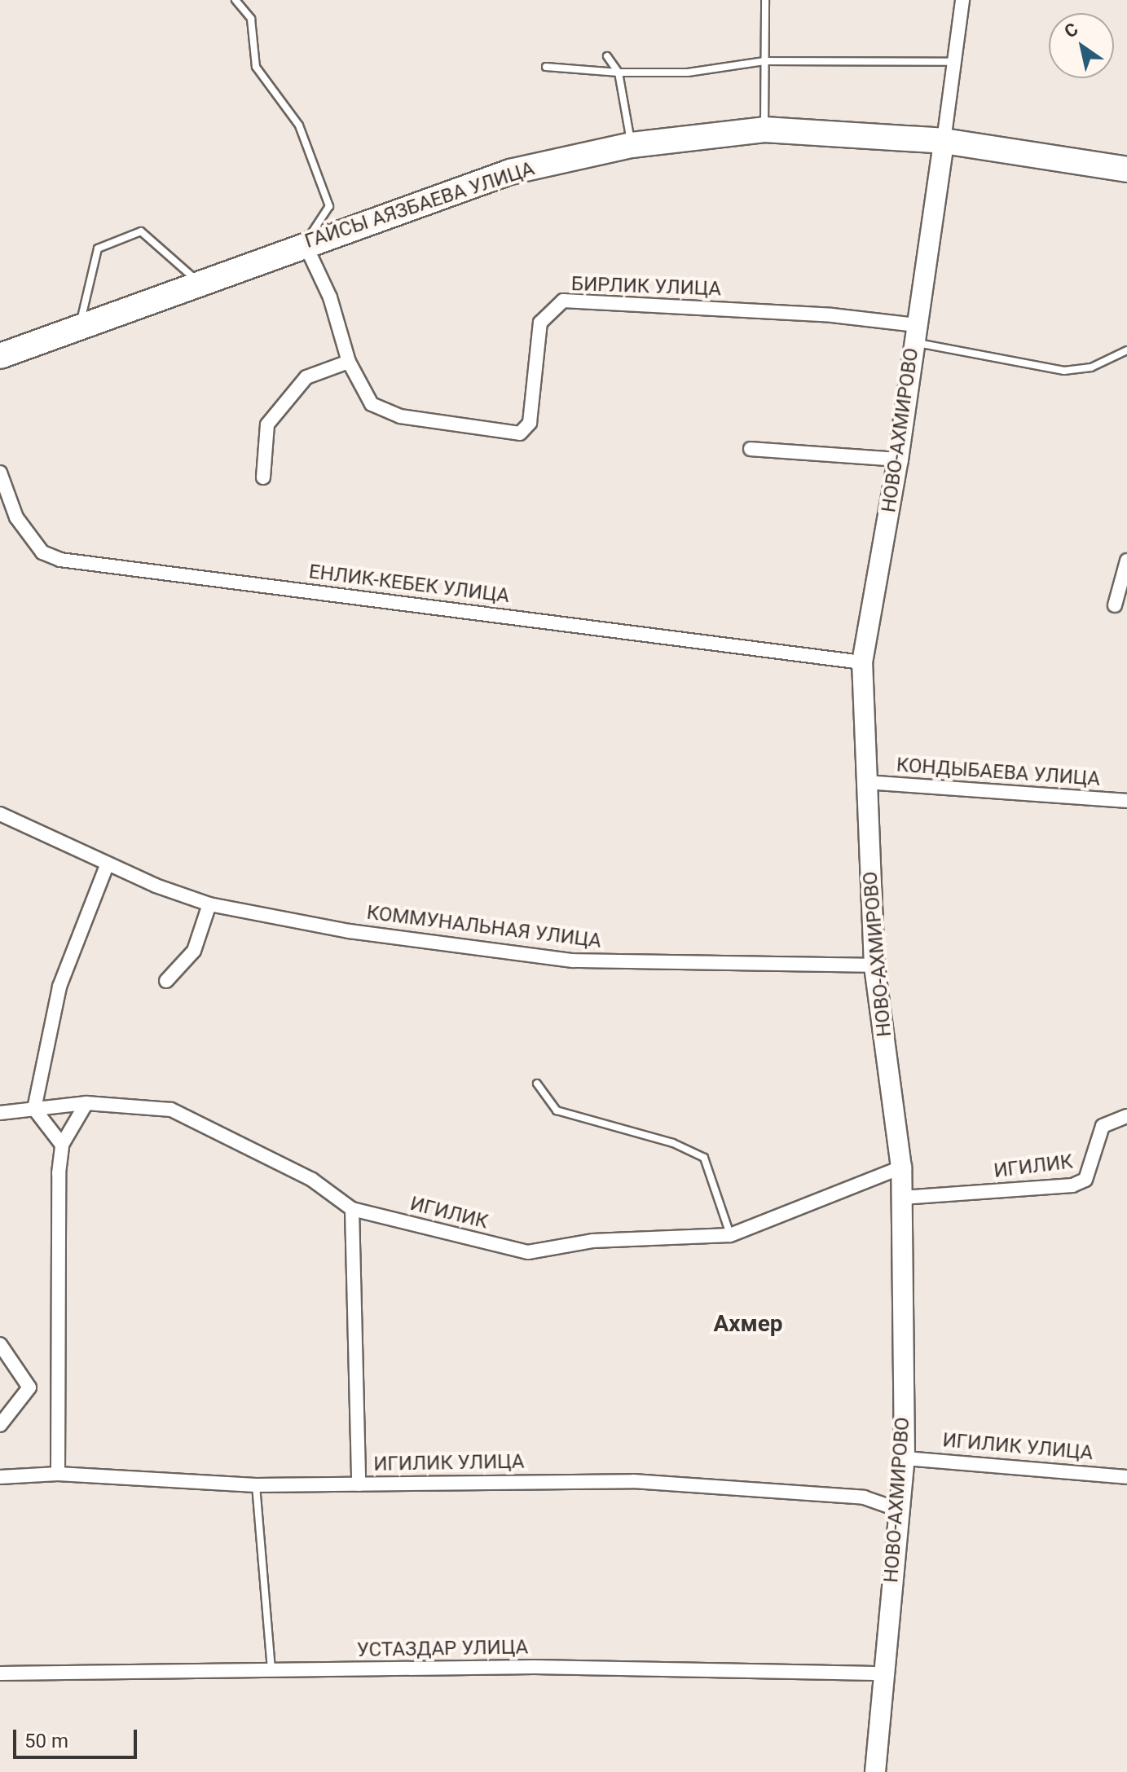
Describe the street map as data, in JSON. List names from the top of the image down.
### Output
{
  "streets": {
    "highway": ["ГАЙСЫ АЯЗБАЕВА УЛИЦА"],
    "street": [
      "БИРЛИК УЛИЦА",
      "НОВО-АХМИРОВО",
      "ЕНЛИК-КЕБЕК УЛИЦА",
      "КОНДЫБАЕВА УЛИЦА",
      "КОММУНАЛЬНАЯ УЛИЦА",
      "ИГИЛИК",
      "ИГИЛИК УЛИЦА",
      "УСТАЗДАР УЛИЦА"
    ]
  },
  "crossings": [
    ["ГАЙСЫ АЯЗБАЕВА УЛИЦА", "БИРЛИК УЛИЦА"],
    ["ГАЙСЫ АЯЗБАЕВА УЛИЦА", "НОВО-АХМИРОВО"],
    ["БИРЛИК УЛИЦА", "НОВО-АХМИРОВО"],
    ["НОВО-АХМИРОВО", "ЕНЛИК-КЕБЕК УЛИЦА"],
    ["НОВО-АХМИРОВО", "КОНДЫБАЕВА УЛИЦА"],
    ["НОВО-АХМИРОВО", "КОММУНАЛЬНАЯ УЛИЦА"],
    ["НОВО-АХМИРОВО", "ИГИЛИК"],
    ["НОВО-АХМИРОВО", "ИГИЛИК УЛИЦА"],
    ["НОВО-АХМИРОВО", "УСТАЗДАР УЛИЦА"]
  ],
  "districts": ["Ахмер"],
  "scale_bar": "50 m",
  "north": "top left"
}
